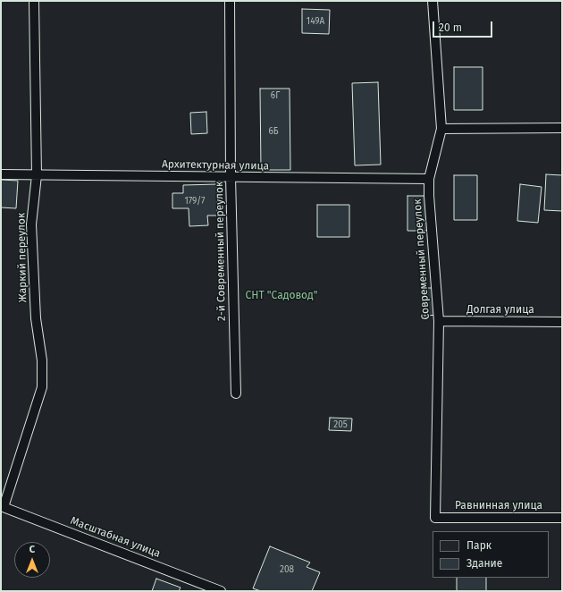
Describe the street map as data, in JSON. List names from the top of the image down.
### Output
{
  "streets": {
    "lane": [
      "Архитектурная улица",
      "2-й Современный переулок",
      "Жаркий переулок",
      "Современный переулок",
      "Долгая улица",
      "Равнинная улица",
      "Масштабная улица"
    ]
  },
  "crossings": [
    ["Архитектурная улица", "2-й Современный переулок"],
    ["Архитектурная улица", "Жаркий переулок"],
    ["Архитектурная улица", "Современный переулок"],
    ["Жаркий переулок", "Масштабная улица"],
    ["Современный переулок", "Долгая улица"],
    ["Современный переулок", "Равнинная улица"]
  ],
  "parks": ["СНТ \"Садовод\""],
  "house_numbers": [
    "149А",
    "6Г",
    "6Б",
    "179/7",
    "205",
    "208"
  ],
  "legend": ["Парк", "Здание"],
  "scale_bar": "20 m",
  "north": "top"
}
